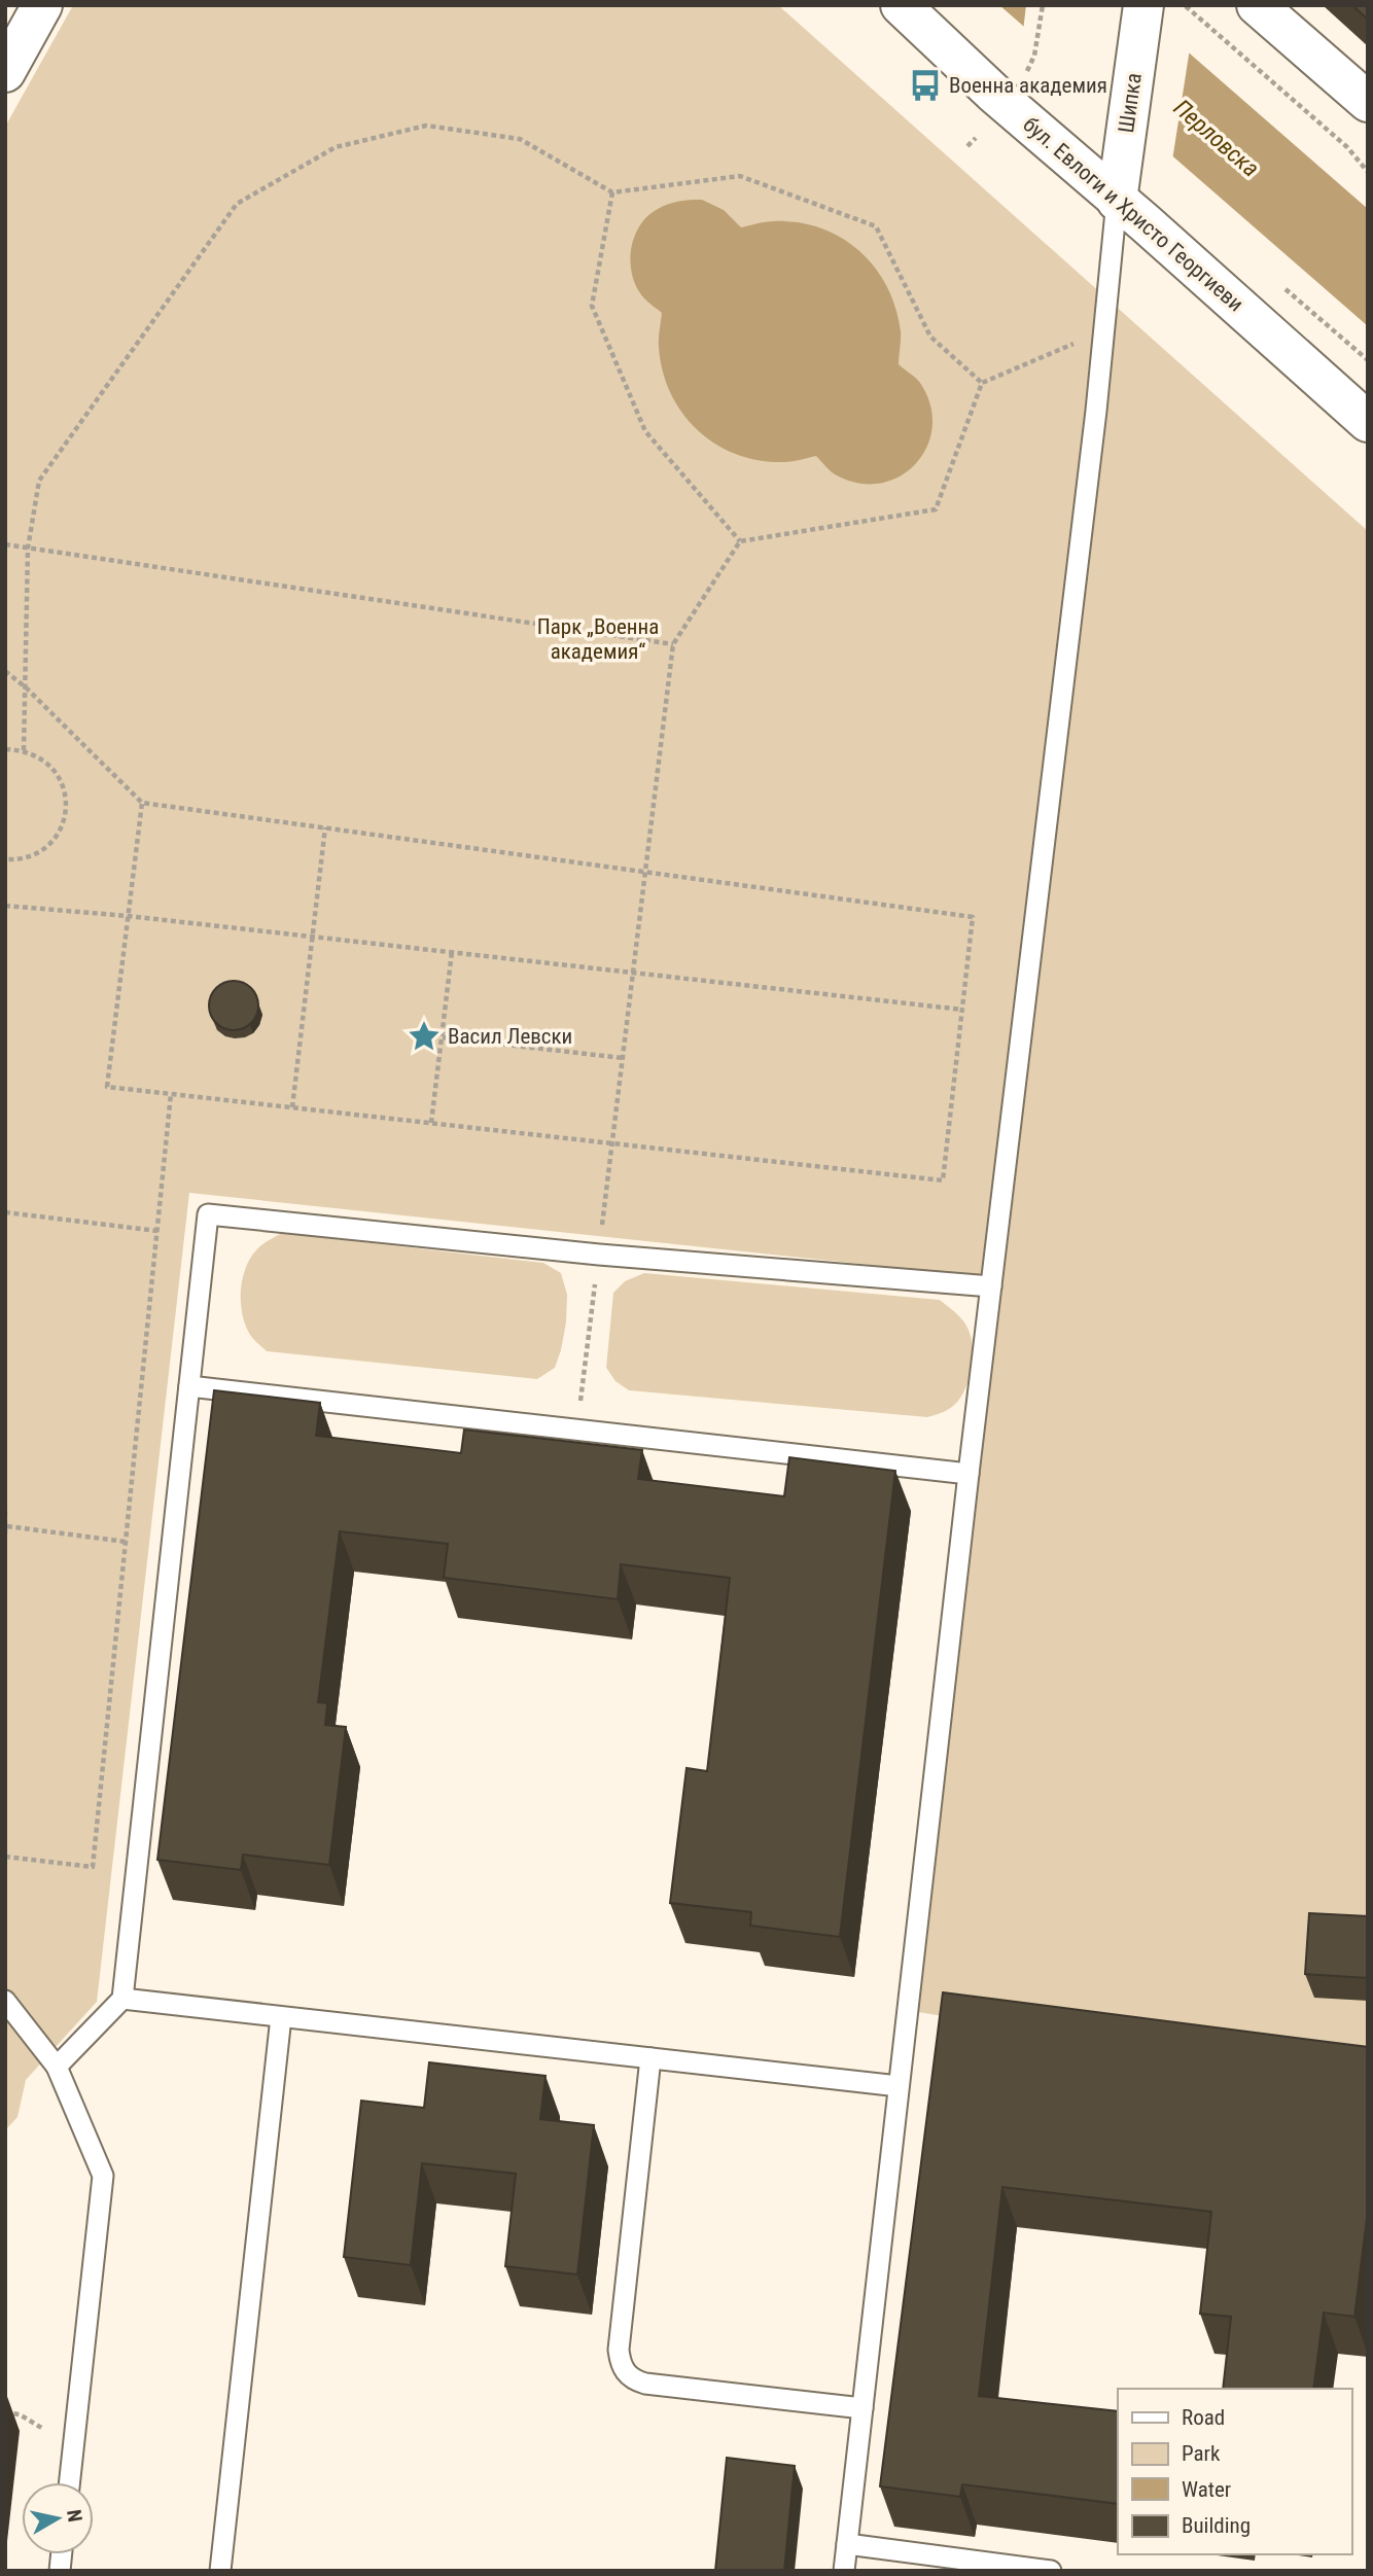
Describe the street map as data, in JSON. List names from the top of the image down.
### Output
{
  "streets": {
    "main road": ["Шипка", "бул. Евлоги и Христо Георгиеви"]
  },
  "crossings": [
    ["Шипка", "бул. Евлоги и Христо Георгиеви"]
  ],
  "water": ["Перловска"],
  "parks": ["Парк „Военна академия“"],
  "places": {
    "bus stop": ["Военна академия"],
    "place": ["Васил Левски"]
  },
  "legend": [
    "Road",
    "Park",
    "Water",
    "Building"
  ],
  "north": "right"
}
